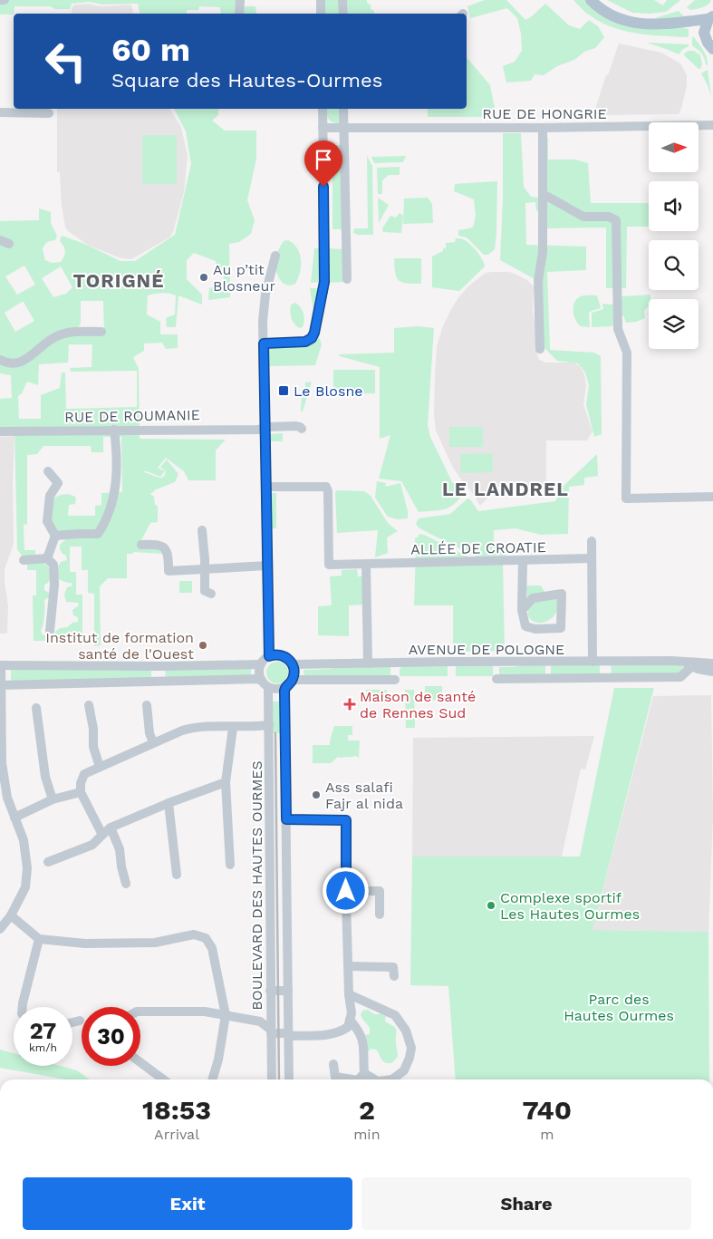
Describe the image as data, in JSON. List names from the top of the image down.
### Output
{
  "streets": {
    "street": [
      "RUE DE HONGRIE",
      "RUE DE ROUMANIE",
      "ALLÉE DE CROATIE",
      "AVENUE DE POLOGNE",
      "BOULEVARD DES HAUTES OURMES"
    ]
  },
  "crossings": [
    ["AVENUE DE POLOGNE", "BOULEVARD DES HAUTES OURMES"]
  ],
  "districts": ["TORIGNÉ", "LE LANDREL"],
  "parks": ["Parc des Hautes Ourmes"],
  "places": {
    "other": [
      "Au p’tit Blosneur",
      "Institut de formation santé de l'Ouest",
      "Ass salafi Fajr al nida",
      "Complexe sportif Les Hautes Ourmes"
    ],
    "transit": ["Le Blosne"],
    "health": ["Maison de santé de Rennes Sud"]
  },
  "north": "right",
  "page": {
    "turn": ["60 m", "Square des Hautes-Ourmes"],
    "speed": "27 km/h",
    "limit": "30",
    "eta": [
      "18:53",
      "Arrival",
      "2",
      "min",
      "740",
      "m"
    ],
    "buttons": ["Exit", "Share"]
  }
}
